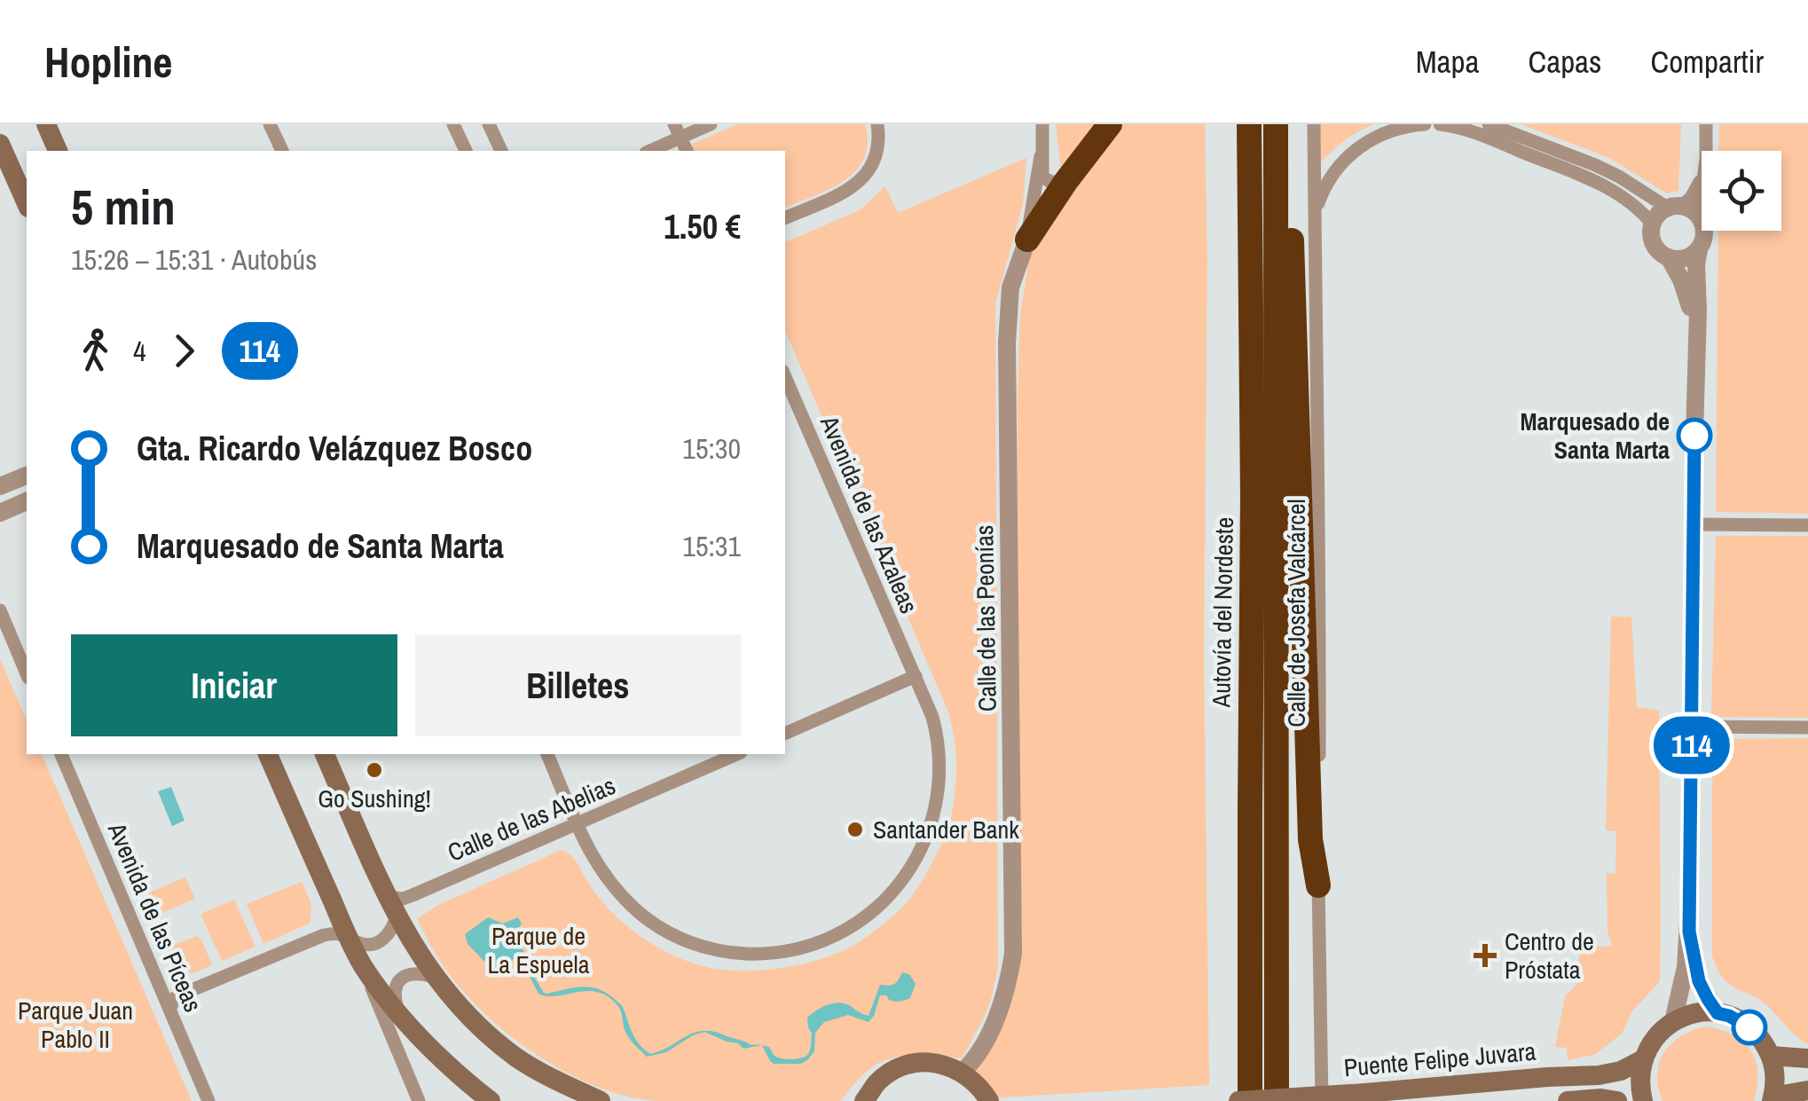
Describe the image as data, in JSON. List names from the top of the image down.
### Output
{
  "streets": {
    "highway": ["Autovía del Nordeste"],
    "main road": ["Puente Felipe Juvara"],
    "street": [
      "Avenida de las Azaleas",
      "Calle de Josefa Valcárcel",
      "Calle de las Peonías",
      "Calle de las Abelias",
      "Avenida de las Píceas"
    ]
  },
  "crossings": [
    ["Avenida de las Azaleas", "Calle de las Abelias"]
  ],
  "parks": ["Parque de La Espuela", "Parque Juan Pablo II"],
  "places": {
    "other": ["Marquesado de Santa Marta", "Go Sushing!", "Santander Bank"],
    "health": ["Centro de Próstata"]
  },
  "lines": ["bus line 114"],
  "page": {
    "header": "Hopline",
    "nav": ["Mapa", "Capas", "Compartir"],
    "on_map": "114",
    "heading": ["5 min", "15:26 – 15:31 · Autobús", "1.50 €"],
    "legs": ["4", "114"],
    "list": [
      {
        "name": "Gta. Ricardo Velázquez Bosco",
        "value": "15:30"
      },
      {
        "name": "Marquesado de Santa Marta",
        "value": "15:31"
      }
    ],
    "buttons": ["Iniciar", "Billetes"]
  }
}
